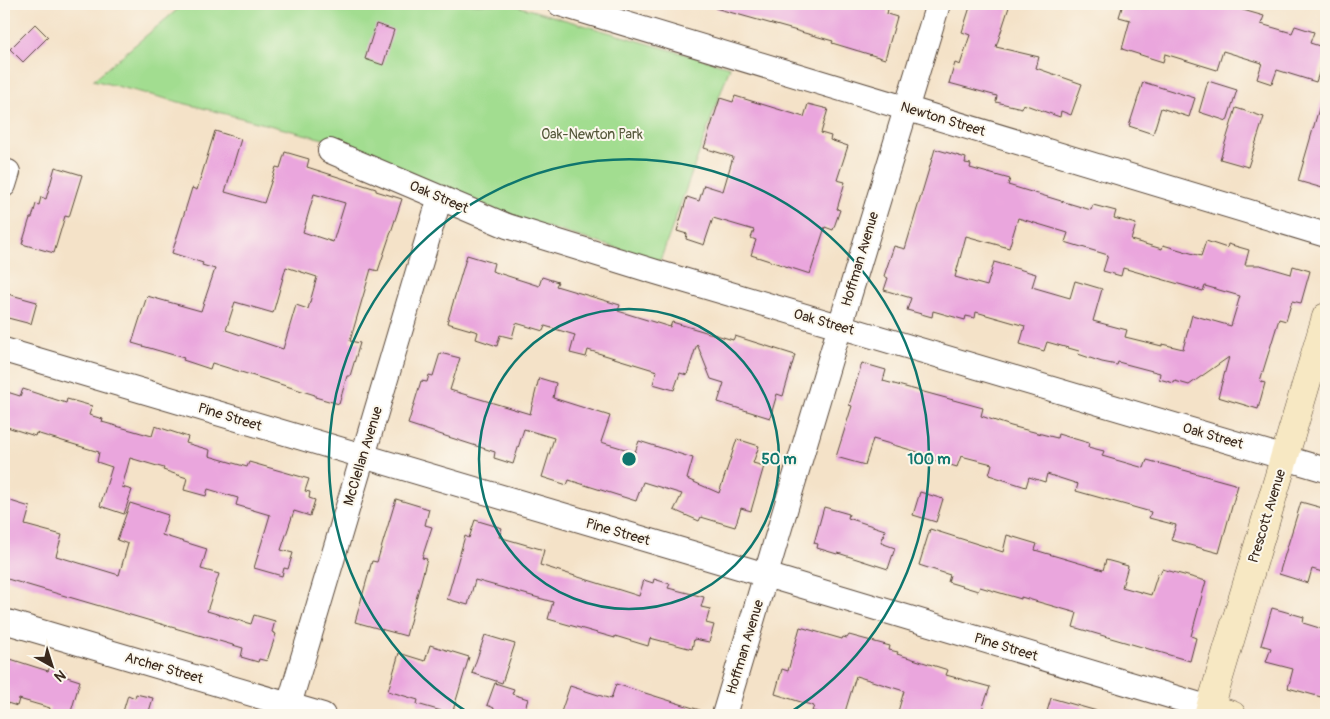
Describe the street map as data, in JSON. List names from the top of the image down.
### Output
{
  "streets": {
    "street": [
      "Newton Street",
      "Oak Street",
      "Hoffman Avenue",
      "Pine Street",
      "McClellan Avenue",
      "Prescott Avenue",
      "Archer Street"
    ]
  },
  "crossings": [
    ["Newton Street", "Hoffman Avenue"],
    ["Oak Street", "Hoffman Avenue"],
    ["Oak Street", "McClellan Avenue"],
    ["Oak Street", "Prescott Avenue"],
    ["Hoffman Avenue", "Pine Street"],
    ["Pine Street", "McClellan Avenue"],
    ["Pine Street", "Prescott Avenue"],
    ["McClellan Avenue", "Archer Street"]
  ],
  "parks": ["Oak-Newton Park"],
  "north": "bottom right",
  "rings": ["50 m", "100 m"]
}
